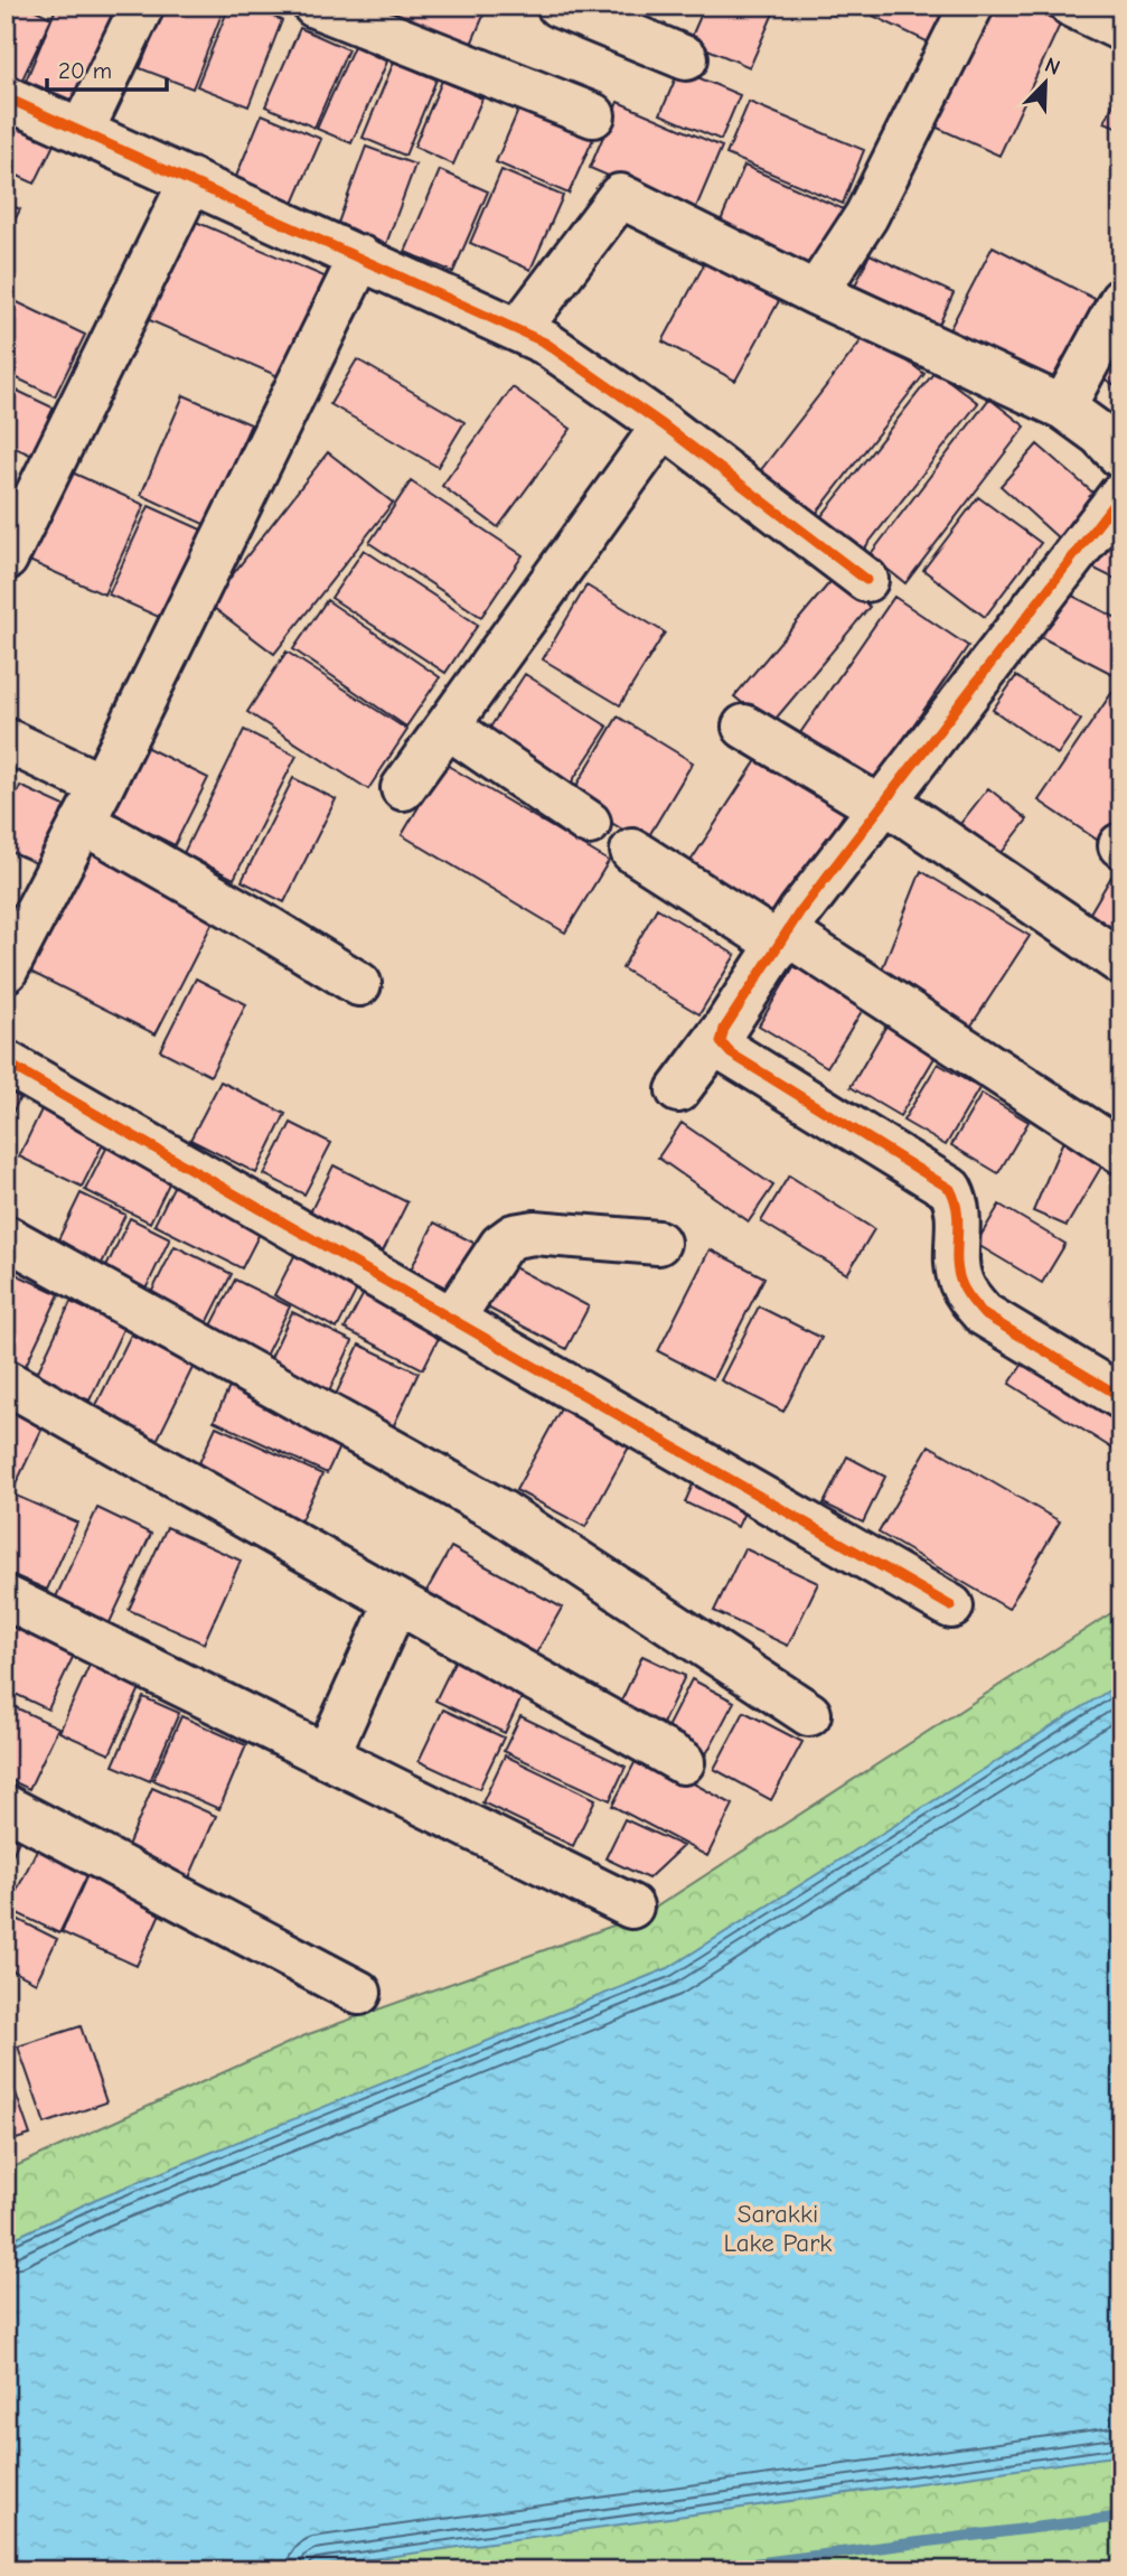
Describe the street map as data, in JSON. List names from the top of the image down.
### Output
{
  "parks": ["Sarakki Lake Park"],
  "scale_bar": "20 m",
  "north": "top right"
}
